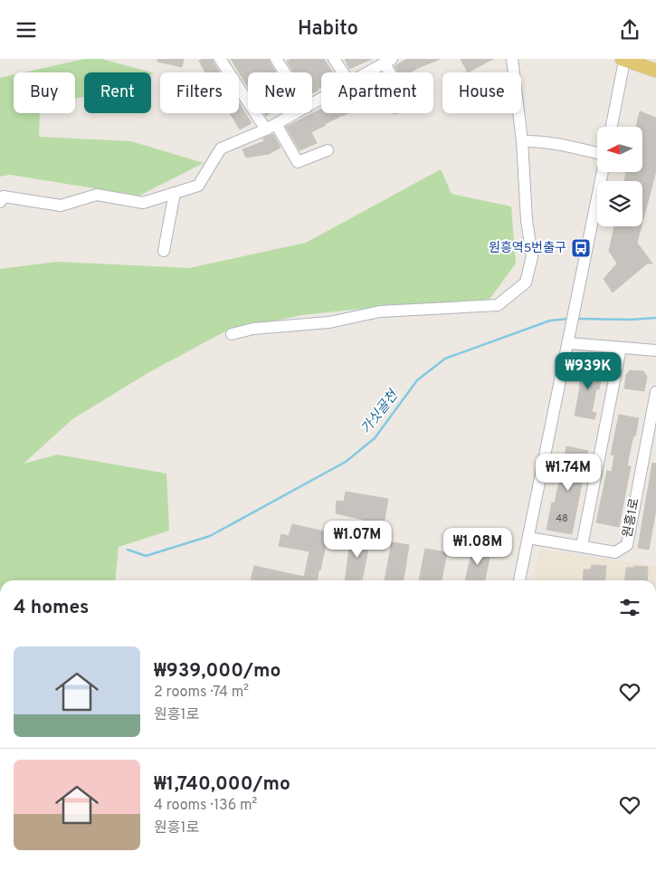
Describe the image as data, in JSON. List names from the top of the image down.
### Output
{
  "streets": {
    "street": ["원흥1로"]
  },
  "water": ["가싯골천"],
  "places": {
    "bus stop": ["원흥역5번출구"]
  },
  "house_numbers": ["48"],
  "north": "left",
  "page": {
    "header": "Habito",
    "chip": [
      "Buy",
      "Rent",
      "Filters",
      "New",
      "Apartment",
      "House"
    ],
    "price": [
      "₩939K",
      "₩1.74M",
      "₩1.07M",
      "₩1.08M"
    ],
    "heading": "4 homes",
    "list": [
      {
        "name": "₩939,000/mo",
        "note": "2 rooms · 74 m² · 원흥1로"
      },
      {
        "name": "₩1,740,000/mo",
        "note": "4 rooms · 136 m² · 원흥1로"
      }
    ]
  }
}
